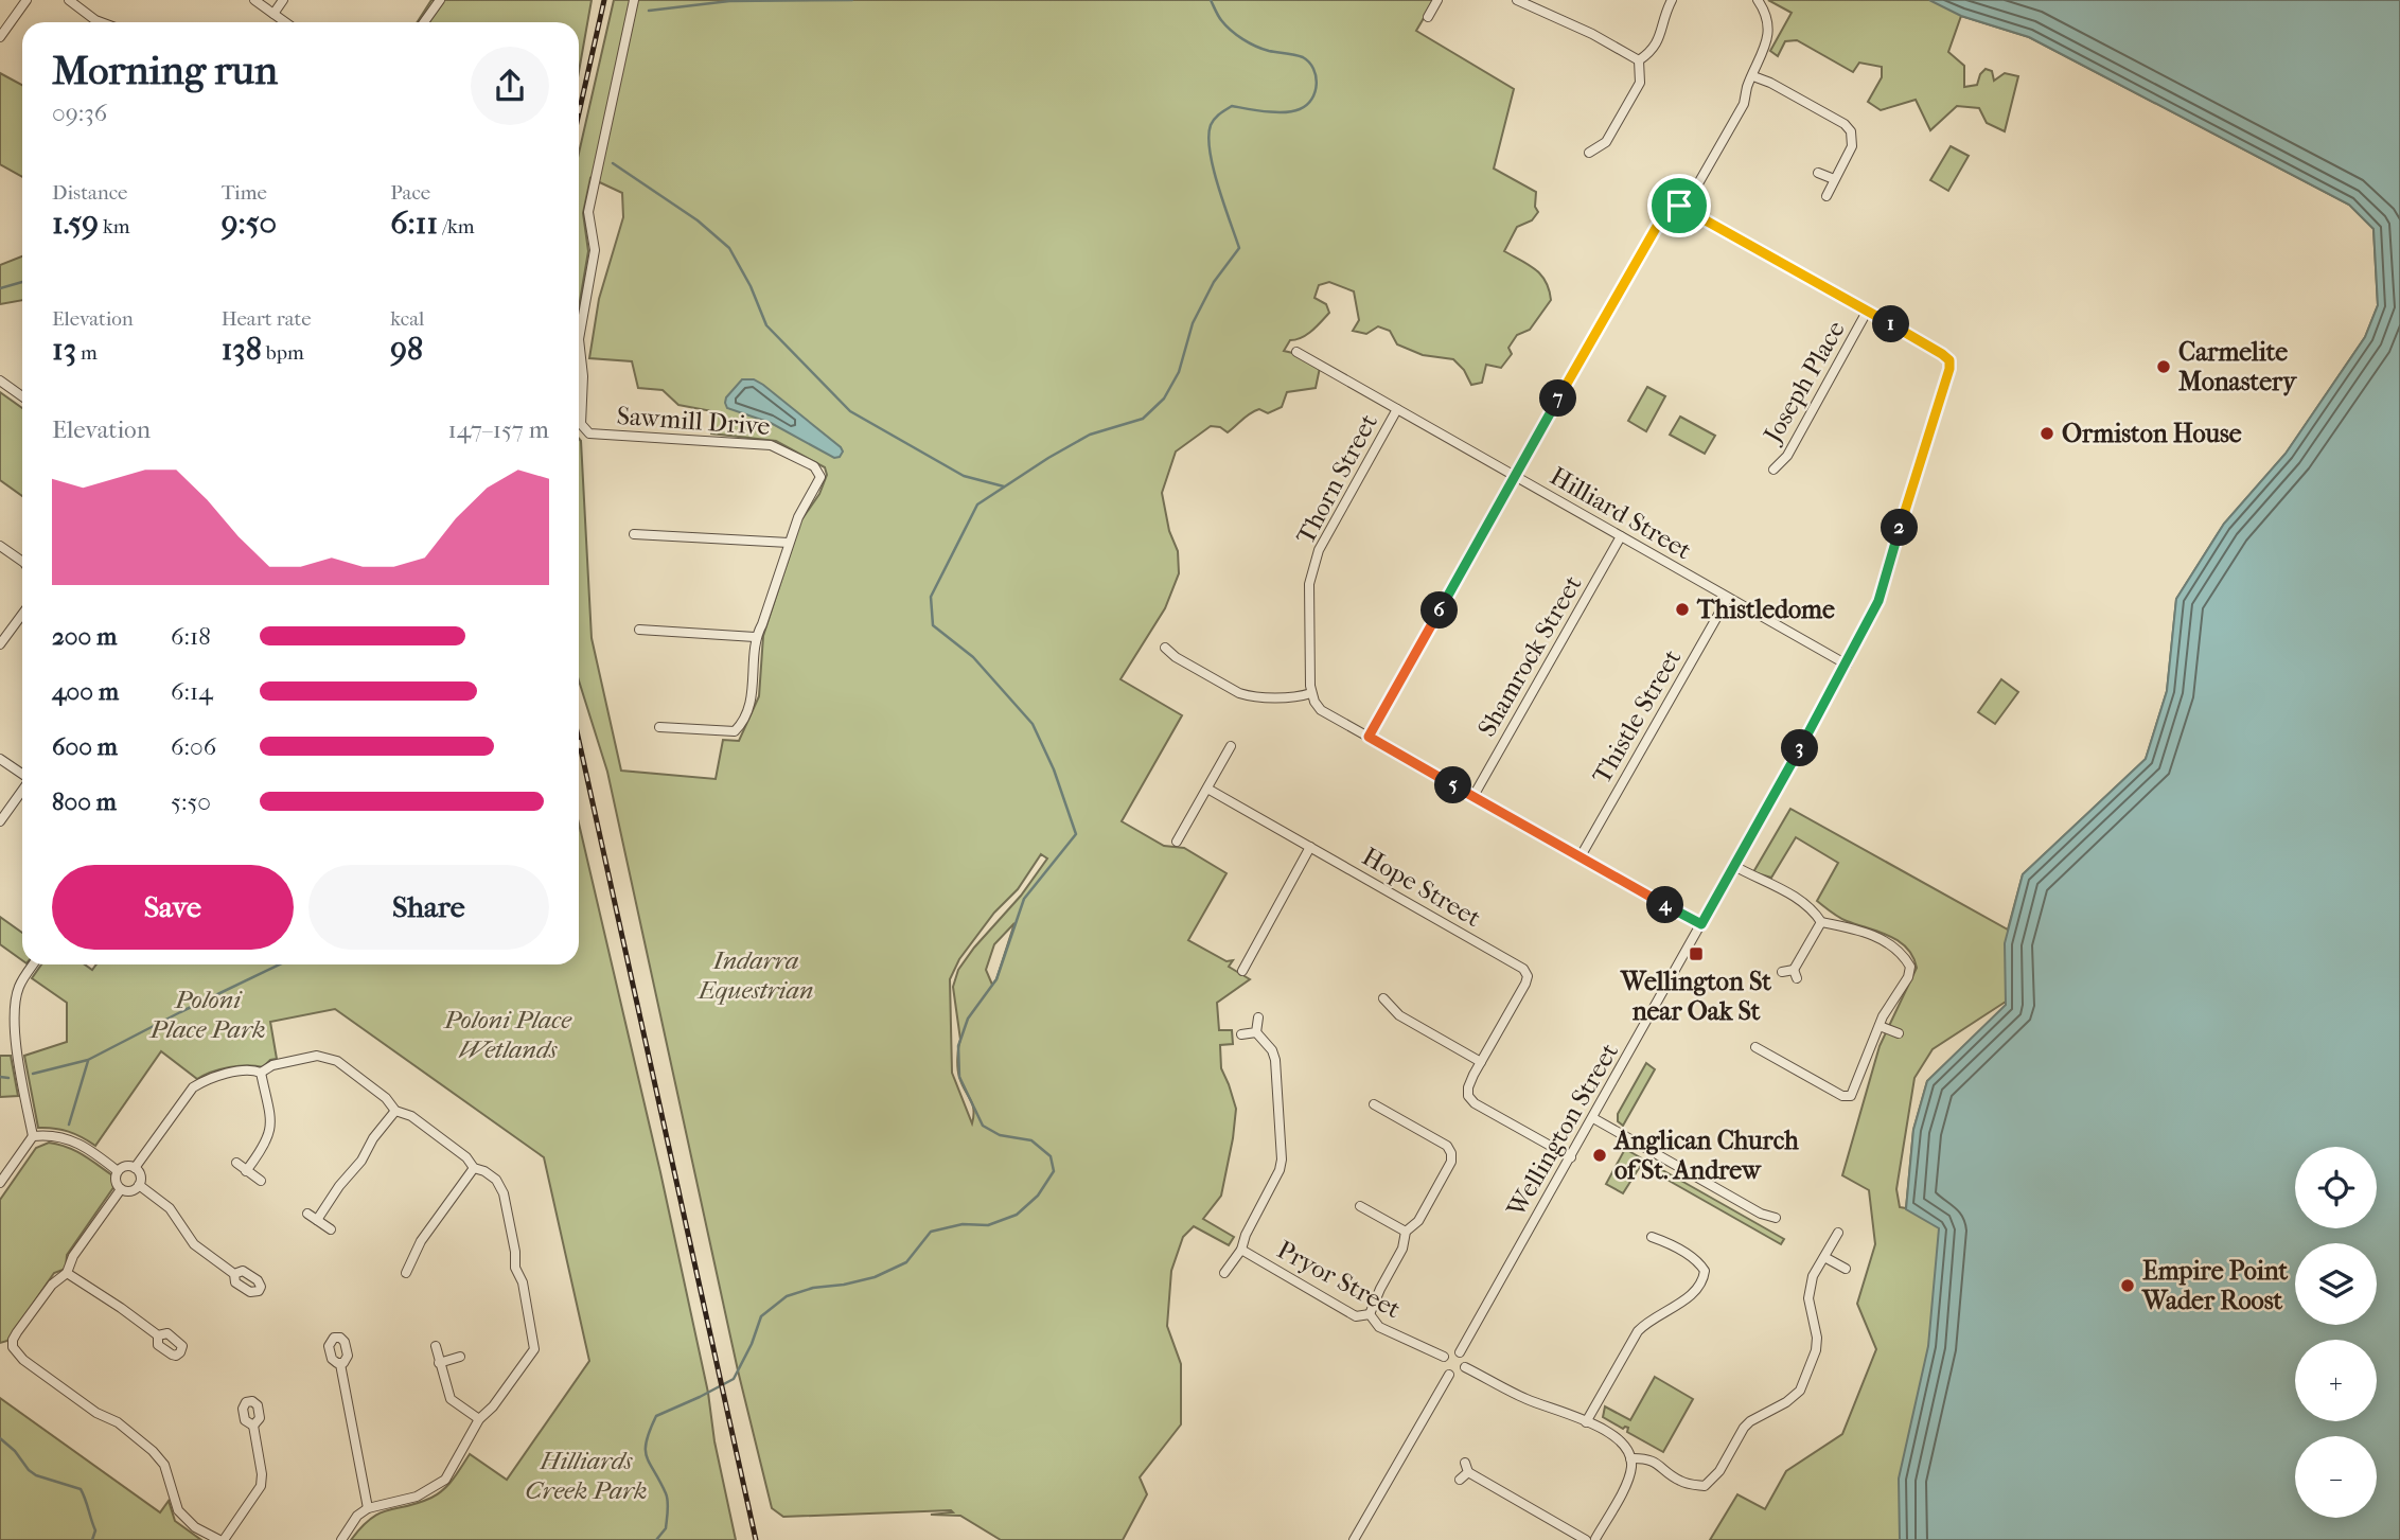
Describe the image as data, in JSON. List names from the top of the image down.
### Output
{
  "streets": {
    "street": [
      "Joseph Place",
      "Sawmill Drive",
      "Thorn Street",
      "Hilliard Street",
      "Shamrock Street",
      "Thistle Street",
      "Hope Street",
      "Wellington Street",
      "Pryor Street"
    ]
  },
  "crossings": [
    ["Joseph Place", "Wellington Street"],
    ["Thorn Street", "Hilliard Street"],
    ["Hilliard Street", "Shamrock Street"],
    ["Hilliard Street", "Thistle Street"],
    ["Hilliard Street", "Wellington Street"],
    ["Wellington Street", "Pryor Street"]
  ],
  "parks": [
    "Indarra Equestrian",
    "Poloni Place Park",
    "Poloni Place Wetlands",
    "Hilliards Creek Park"
  ],
  "places": {
    "other": [
      "Carmelite Monastery",
      "Ormiston House",
      "Thistledome",
      "Anglican Church of St. Andrew",
      "Empire Point Wader Roost"
    ],
    "transit": ["Wellington St near Oak St"]
  },
  "page": {
    "heading": ["Morning run", "09:36"],
    "stats": [
      ["Distance", "1.59 km"],
      ["Time", "9:50"],
      ["Pace", "6:11 /km"],
      ["Elevation", "13 m"],
      ["Heart rate", "138 bpm"],
      ["kcal", "98"]
    ],
    "pins": [
      "1",
      "7",
      "2",
      "6",
      "3",
      "5",
      "4"
    ],
    "chart": ["Elevation", "147–157 m"],
    "list": [
      {
        "name": "200 m",
        "note": "6:18"
      },
      {
        "name": "400 m",
        "note": "6:14"
      },
      {
        "name": "600 m",
        "note": "6:06"
      },
      {
        "name": "800 m",
        "note": "5:50"
      }
    ],
    "buttons": ["Save", "Share"],
    "map_buttons": ["+", "−"]
  }
}
